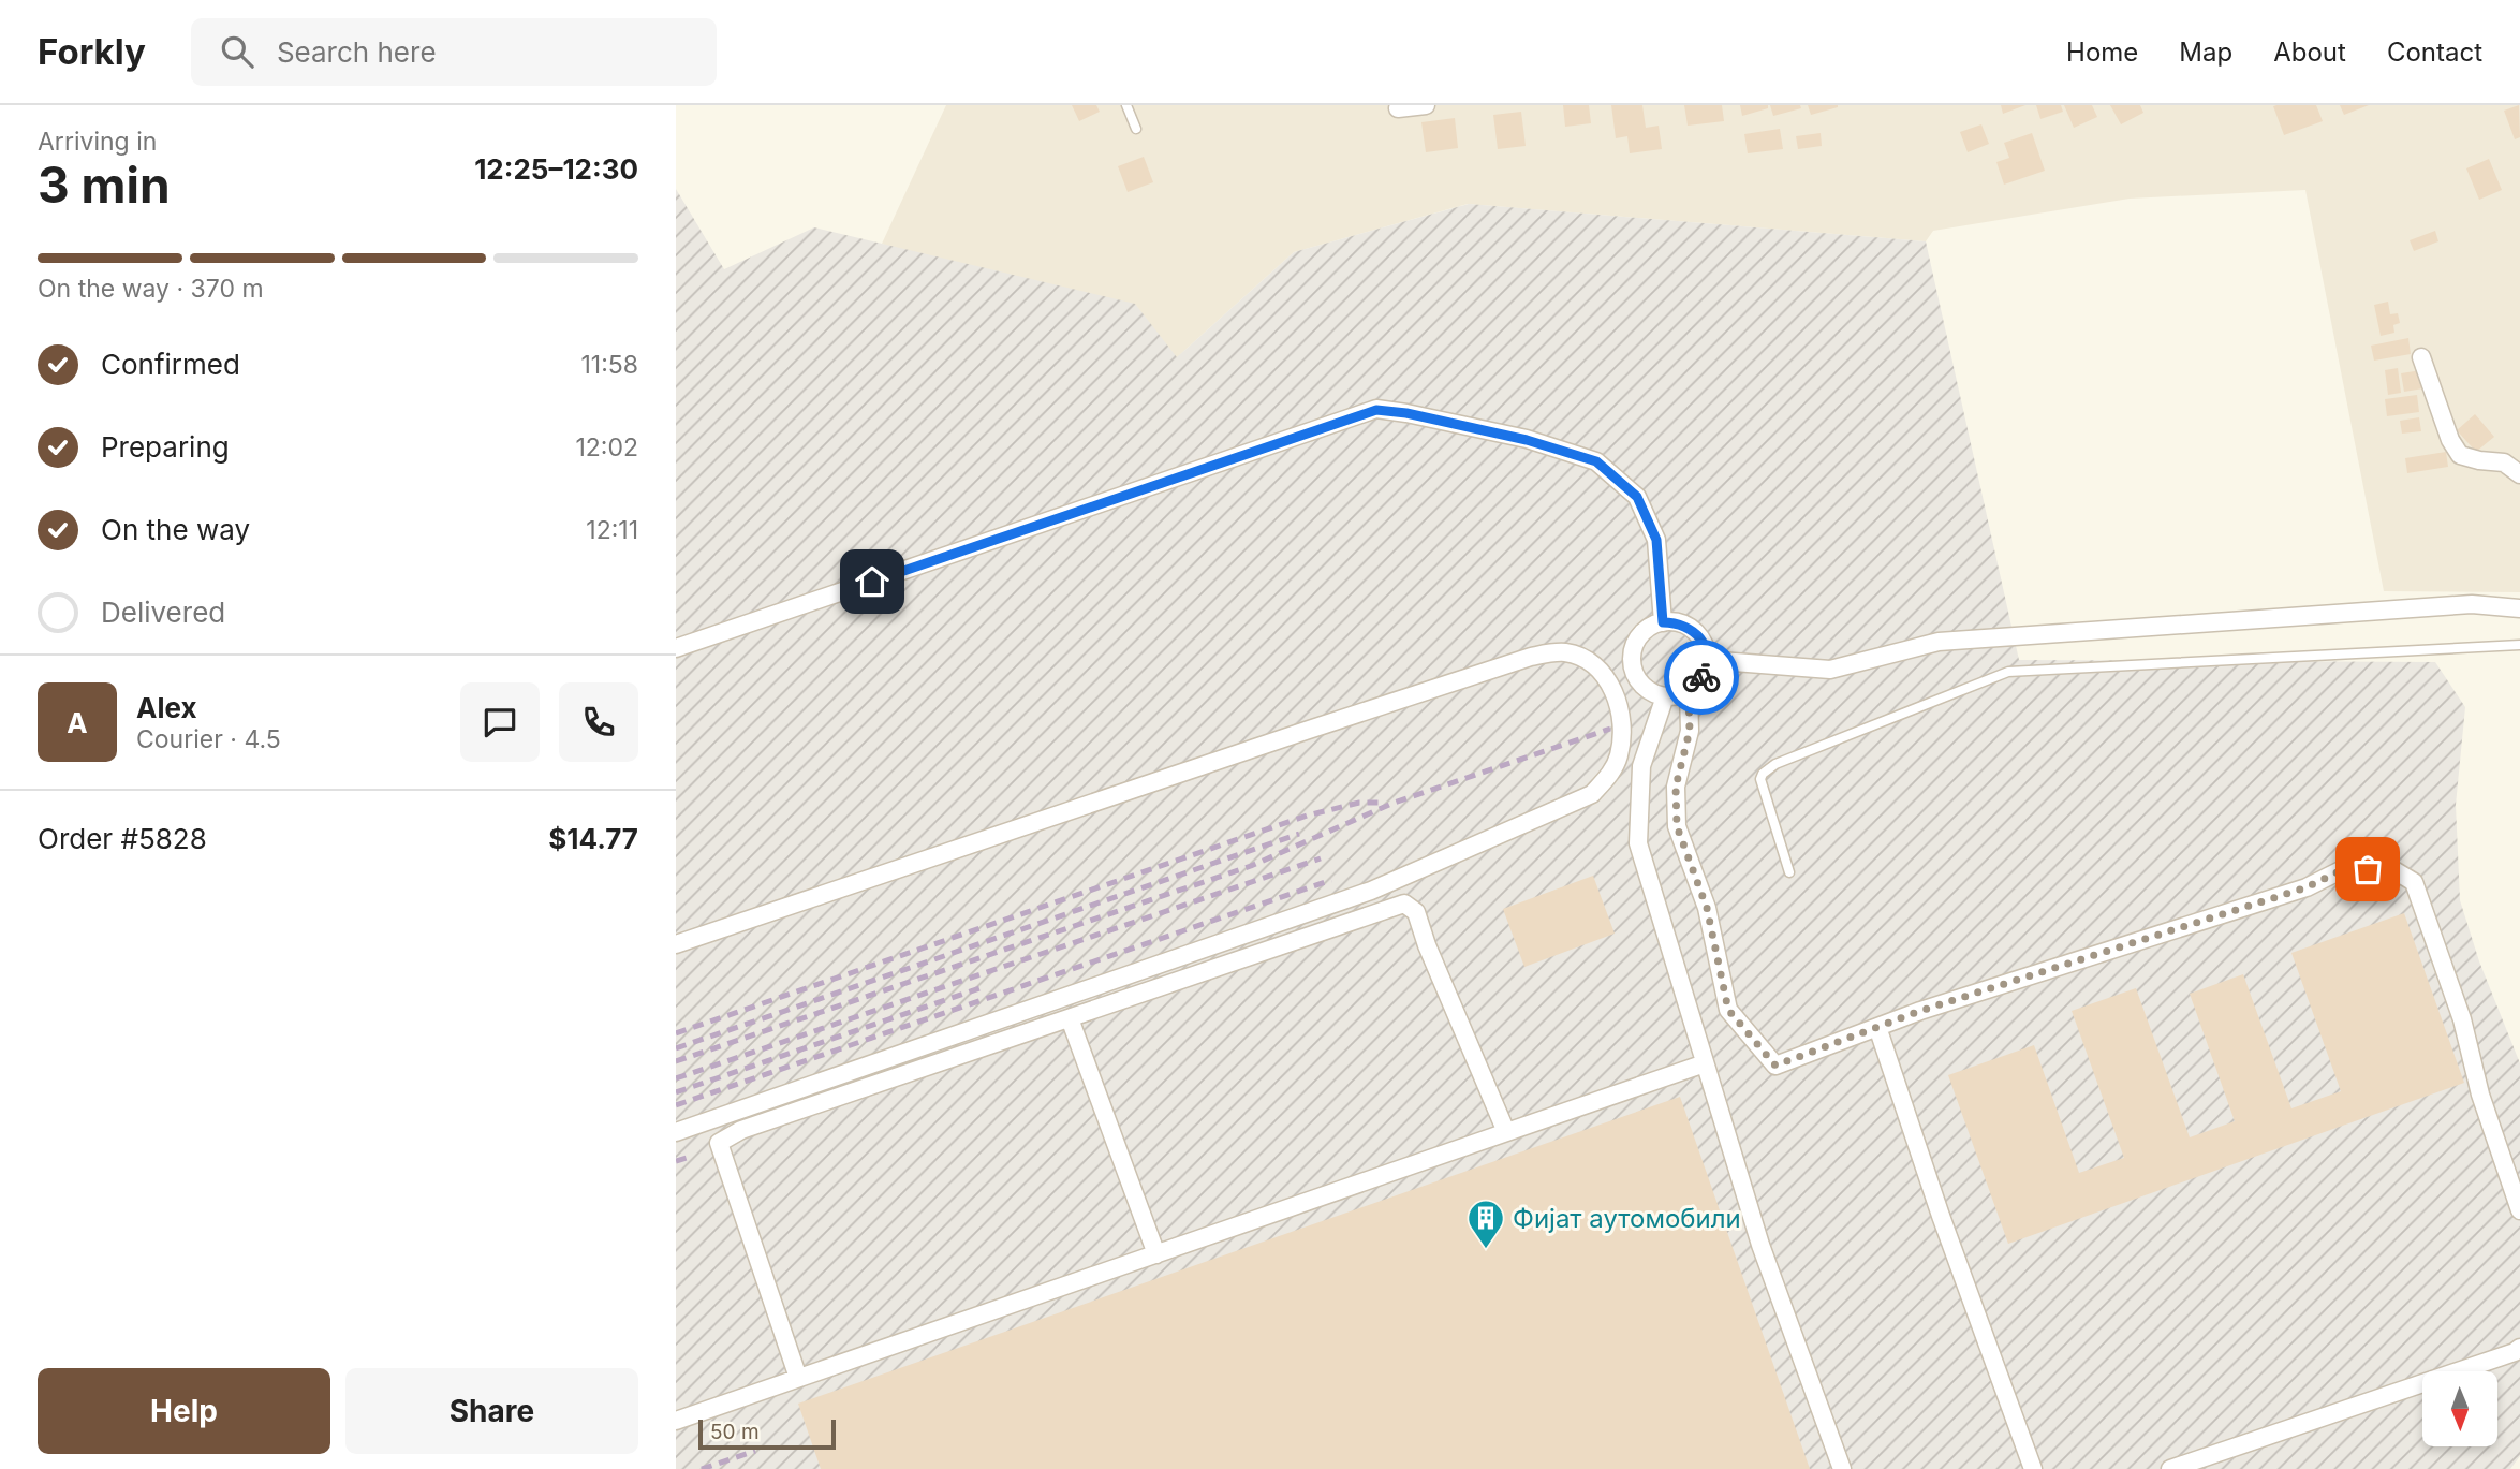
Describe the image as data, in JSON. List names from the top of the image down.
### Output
{
  "places": {
    "building": ["Фијат аутомобили"]
  },
  "scale_bar": "50 m",
  "north": "bottom",
  "page": {
    "header": "Forkly",
    "search": "Search here",
    "nav": [
      "Home",
      "Map",
      "About",
      "Contact"
    ],
    "heading": ["3 min", "Arriving in", "12:25–12:30"],
    "panel": [
      "Alex",
      "Courier · 4.5",
      "Order #5828",
      "$14.77"
    ],
    "bar": "On the way · 370 m",
    "list": [
      ["Confirmed", "11:58"],
      ["Preparing", "12:02"],
      ["On the way", "12:11"],
      "Delivered"
    ],
    "round": "A",
    "buttons": ["Help", "Share"],
    "scale": "50 m"
  }
}
